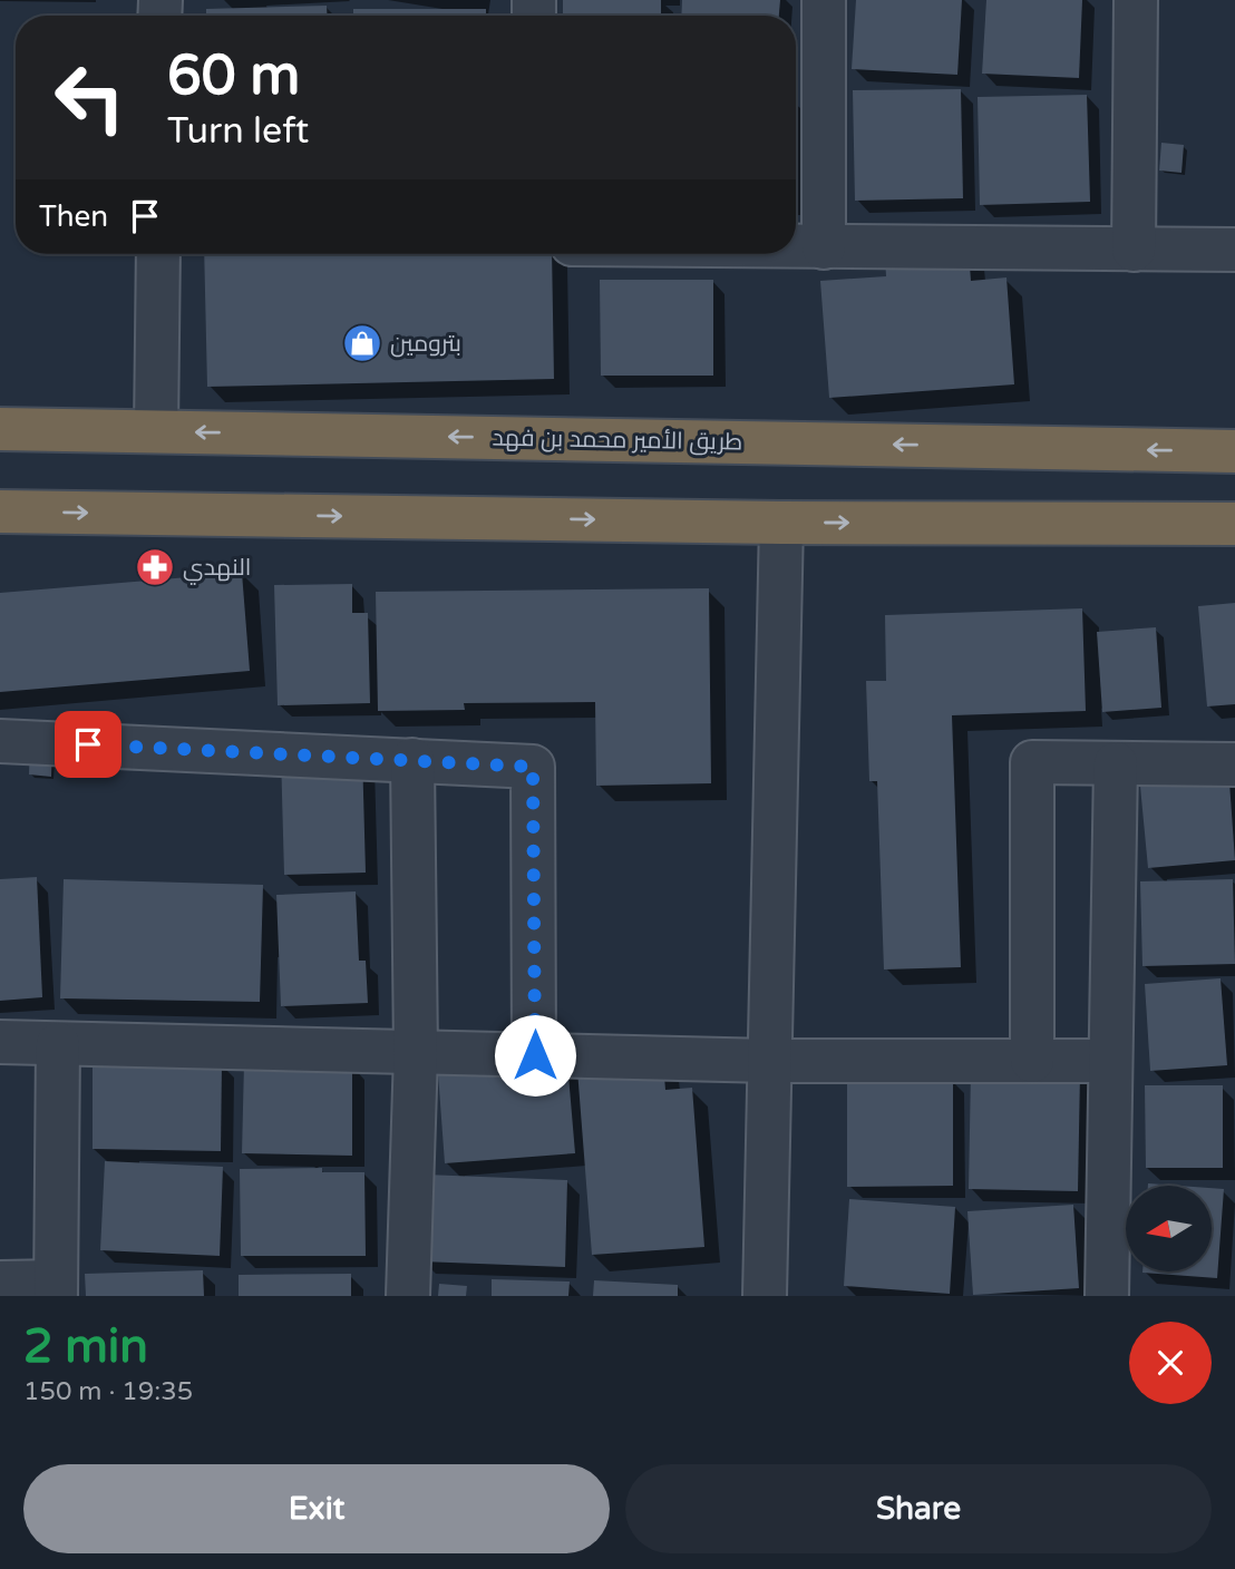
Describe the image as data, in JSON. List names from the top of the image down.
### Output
{
  "streets": {
    "highway": ["طريق الأمير محمد بن فهد"]
  },
  "places": {
    "shop": ["بترومين"],
    "pharmacy": ["النهدي"]
  },
  "north": "left",
  "page": {
    "turn": ["60 m", "Turn left"],
    "then": "Then",
    "heading": ["2 min", "150 m · 19:35"],
    "buttons": ["Exit", "Share"]
  }
}
